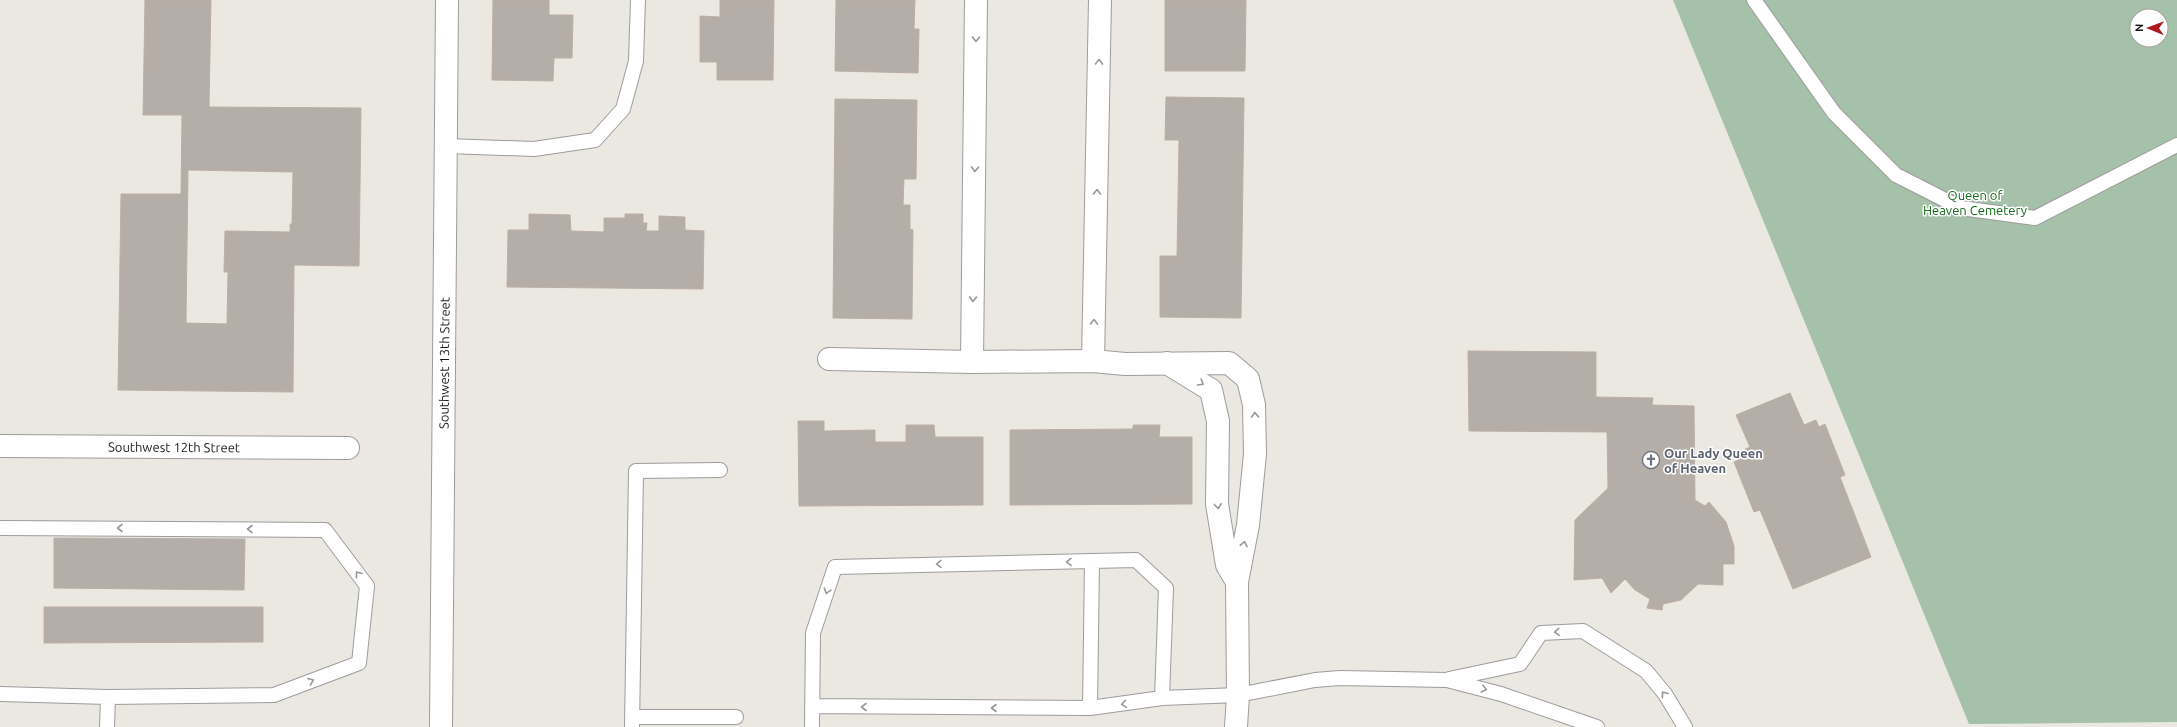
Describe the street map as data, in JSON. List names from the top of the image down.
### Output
{
  "streets": {
    "street": ["Southwest 13th Street", "Southwest 12th Street"]
  },
  "parks": ["Queen of Heaven Cemetery"],
  "places": {
    "church": ["Our Lady Queen of Heaven"]
  },
  "north": "left"
}
